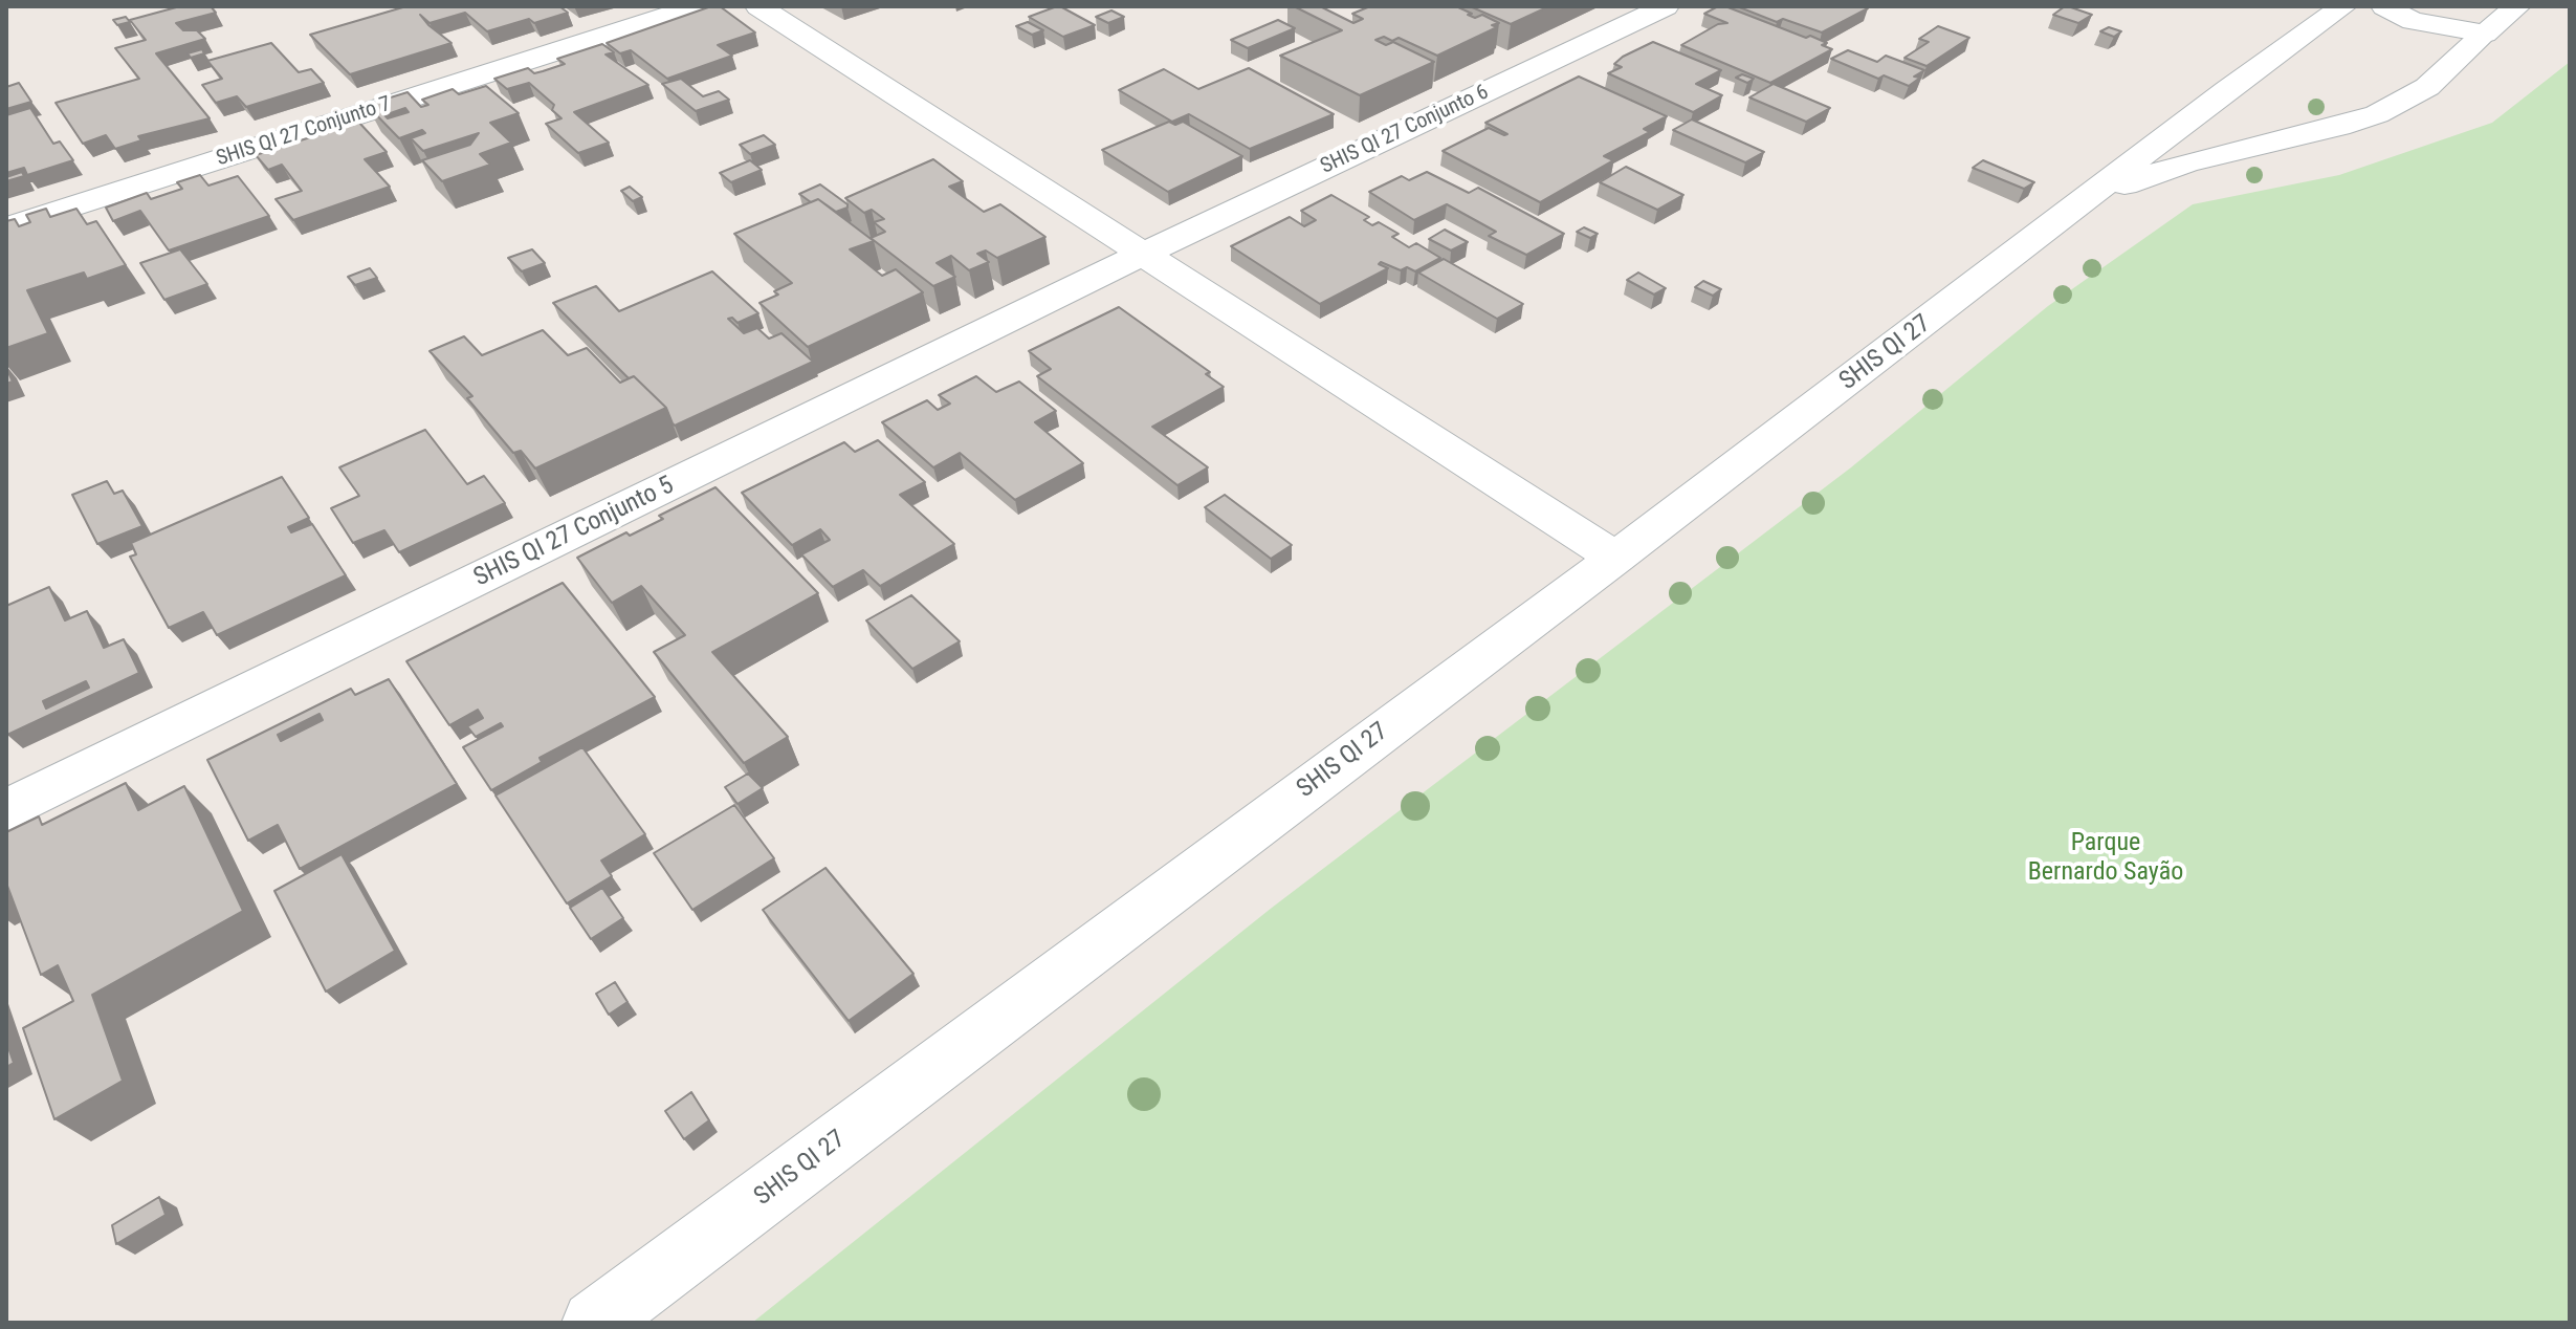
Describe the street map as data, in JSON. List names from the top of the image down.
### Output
{
  "streets": {
    "street": [
      "SHIS QI 27 Conjunto 6",
      "SHIS QI 27 Conjunto 7",
      "SHIS QI 27",
      "SHIS QI 27 Conjunto 5"
    ]
  },
  "crossings": [
    ["SHIS QI 27 Conjunto 6", "SHIS QI 27 Conjunto 5"]
  ],
  "parks": ["Parque Bernardo Sayão"]
}
